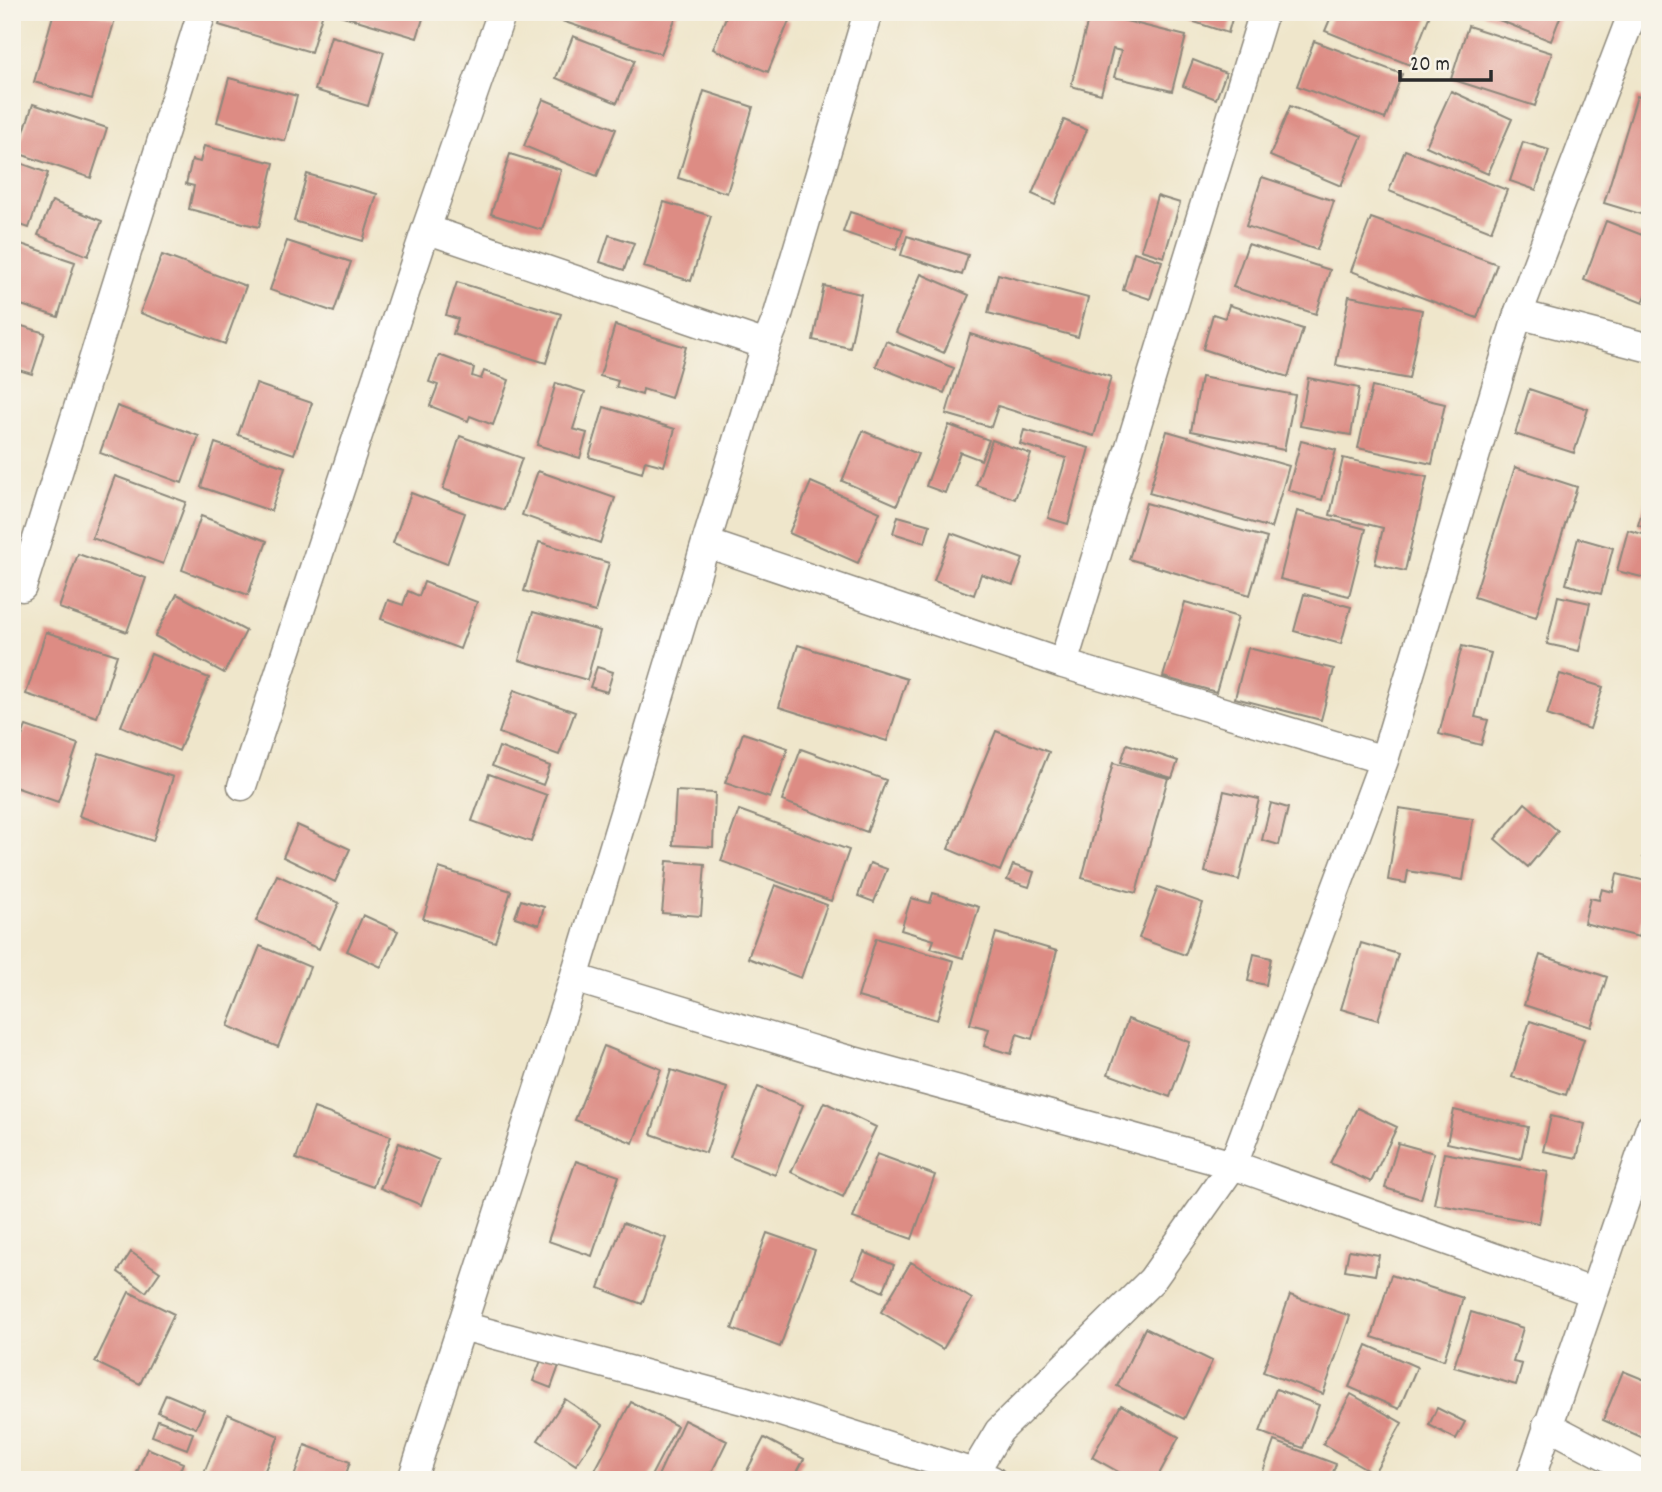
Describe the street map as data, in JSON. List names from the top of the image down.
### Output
{
  "scale_bar": "20 m"
}
